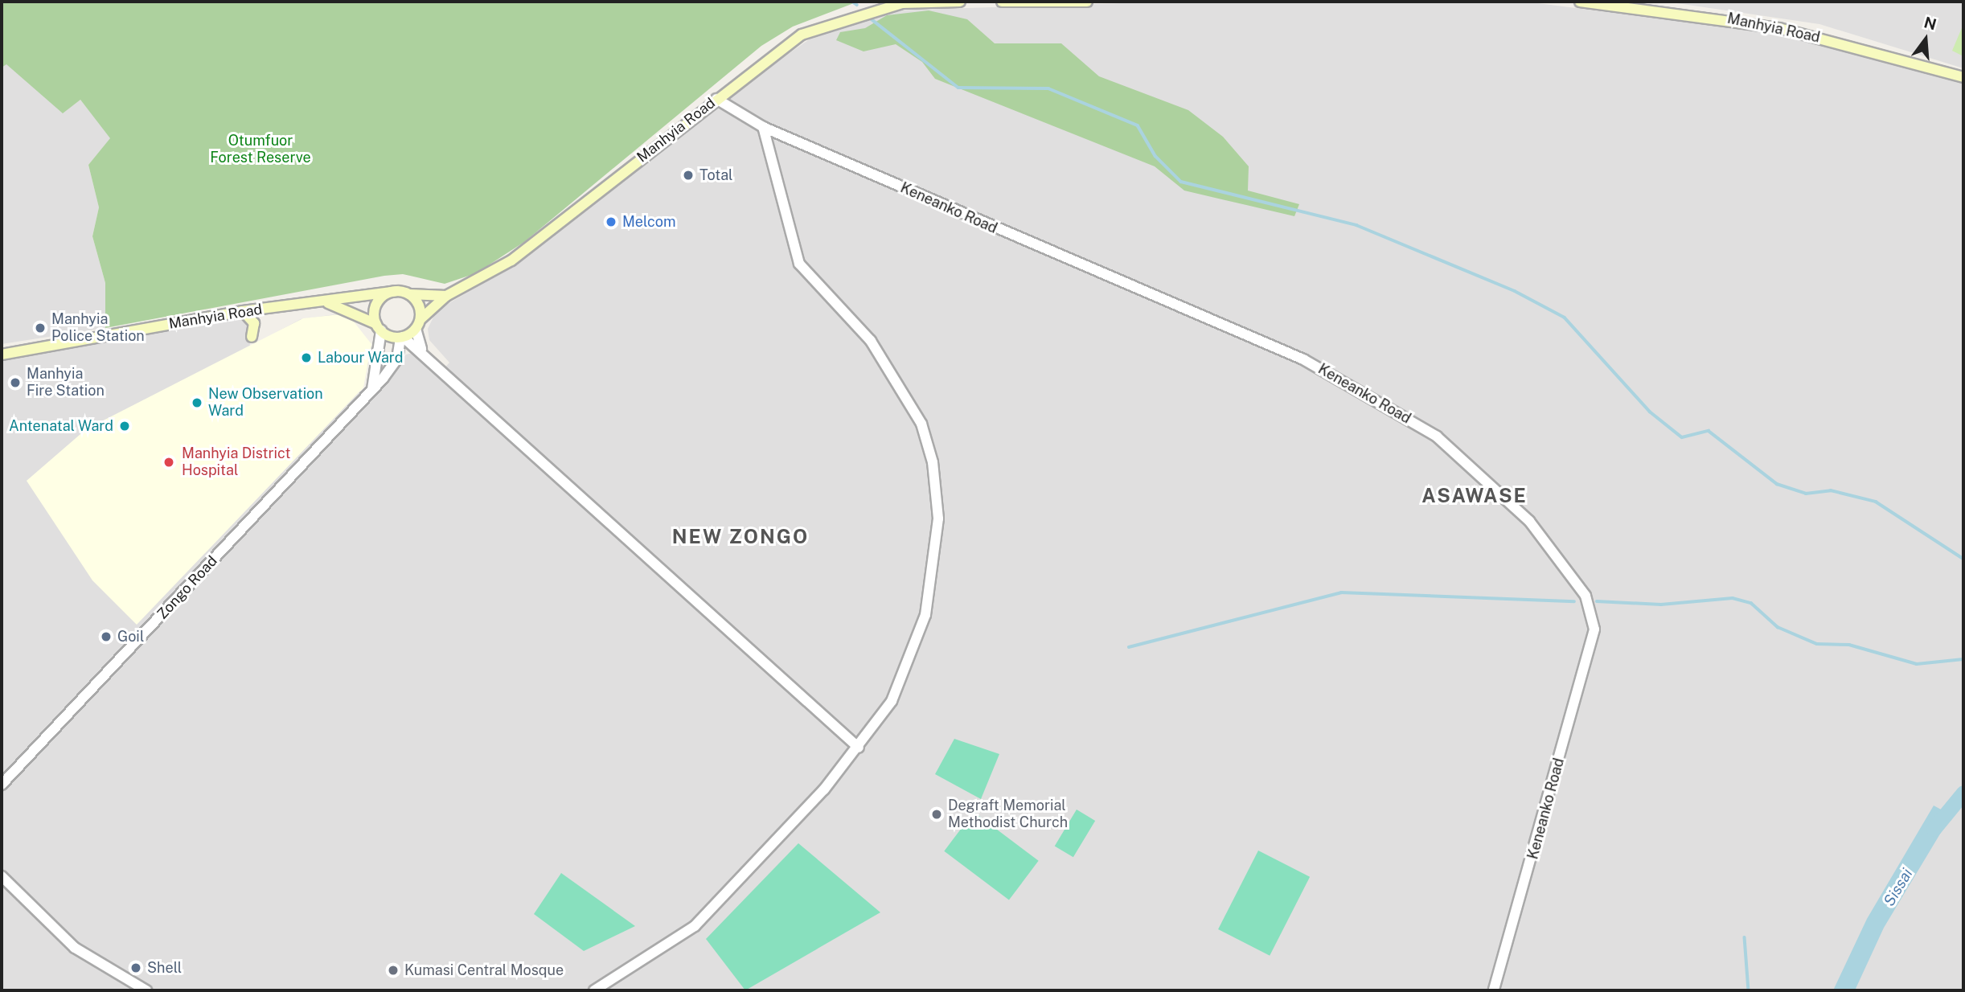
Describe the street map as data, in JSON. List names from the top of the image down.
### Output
{
  "streets": {
    "main road": ["Manhyia Road"],
    "street": ["Keneanko Road", "Zongo Road"]
  },
  "crossings": [
    ["Manhyia Road", "Keneanko Road"],
    ["Manhyia Road", "Zongo Road"]
  ],
  "districts": ["ASAWASE", "NEW ZONGO"],
  "water": ["Sissai"],
  "parks": ["Otumfuor Forest Reserve"],
  "places": [
    "Total",
    "Melcom",
    "Manhyia Police Station",
    "Labour Ward",
    "Manhyia Fire Station",
    "New Observation Ward",
    "Antenatal Ward",
    "Manhyia District Hospital",
    "Goil",
    "Degraft Memorial Methodist Church",
    "Shell",
    "Kumasi Central Mosque"
  ],
  "north": "top"
}
